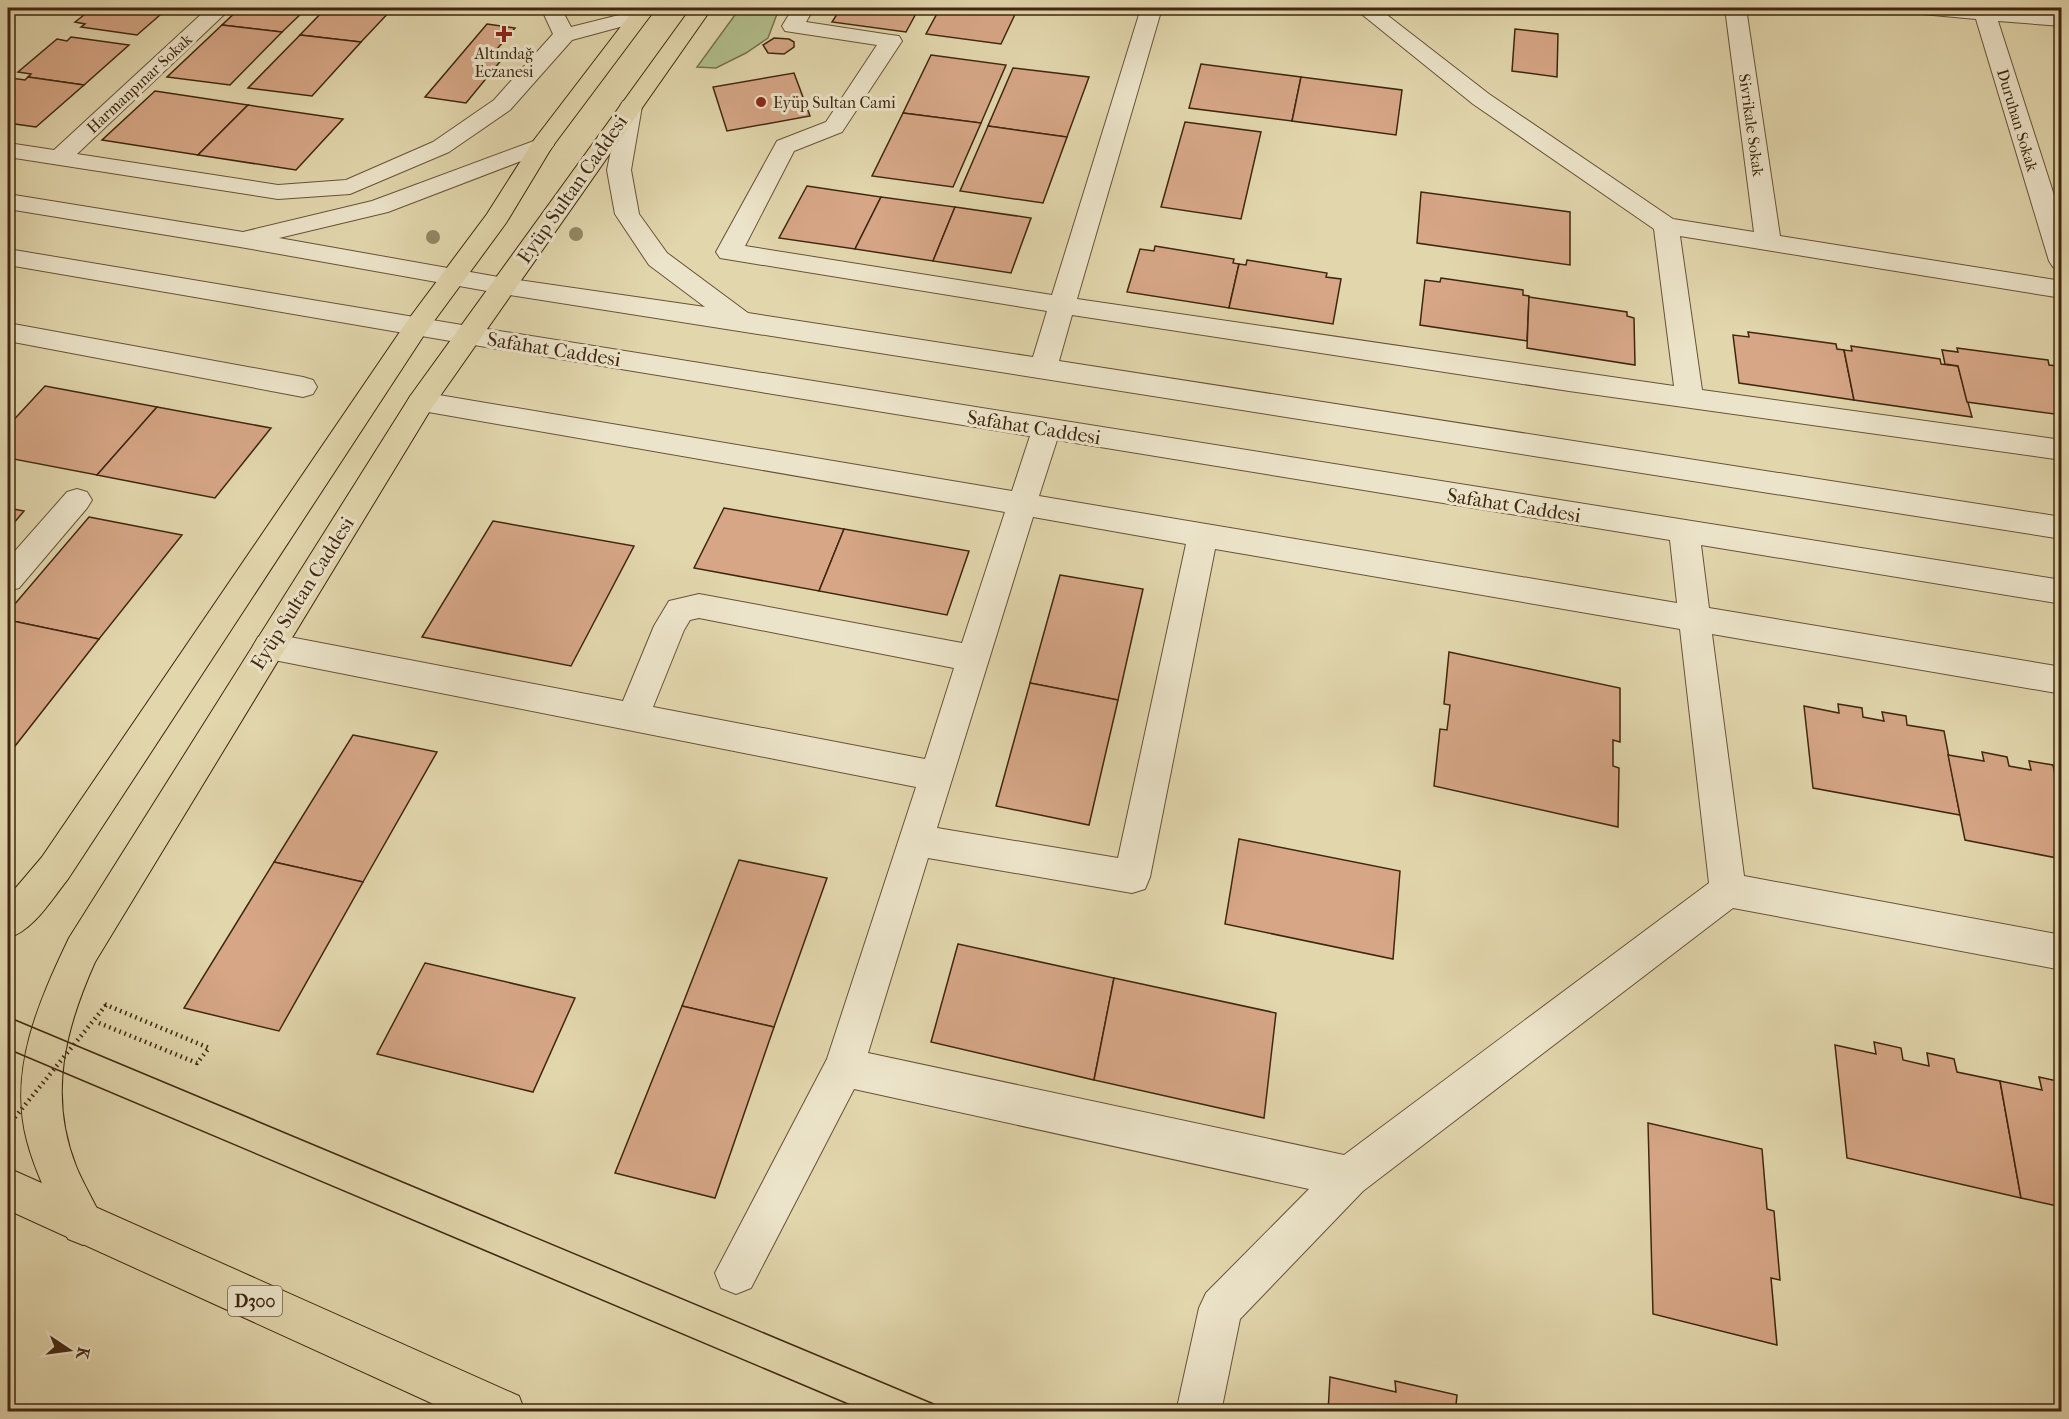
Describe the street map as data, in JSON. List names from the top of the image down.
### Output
{
  "streets": {
    "main road": ["Eyüp Sultan Caddesi", "D300"],
    "street": [
      "Harmanpınar Sokak",
      "Duruhan Sokak",
      "Sivrikale Sokak",
      "Safahat Caddesi"
    ]
  },
  "crossings": [
    ["Eyüp Sultan Caddesi", "Safahat Caddesi"],
    ["Eyüp Sultan Caddesi", "D300"]
  ],
  "places": {
    "health": ["Altındağ Eczanesi"],
    "other": ["Eyüp Sultan Cami"]
  },
  "north": "right"
}
